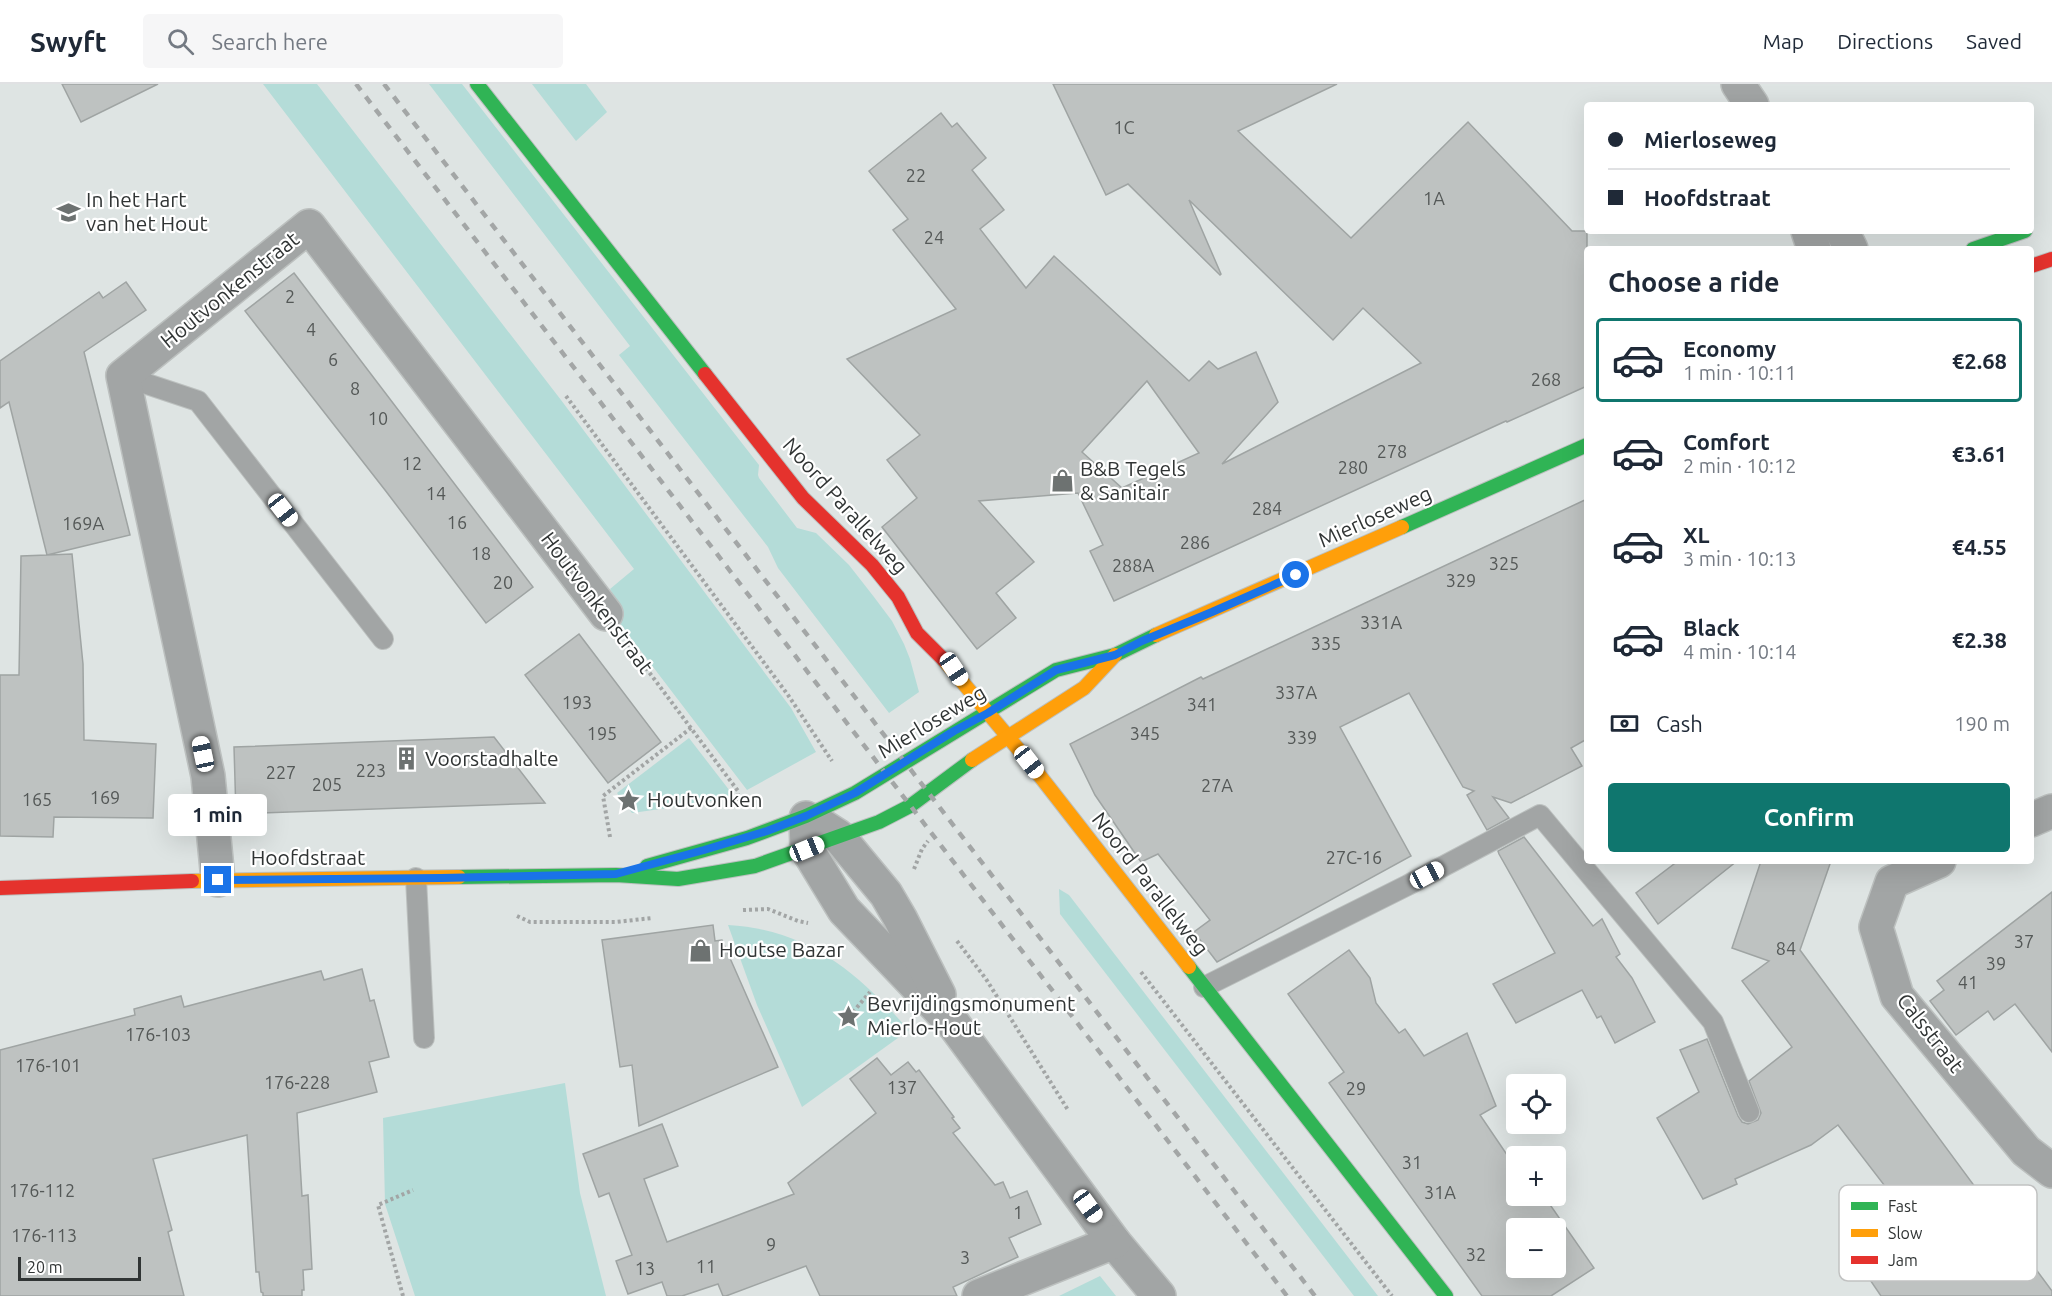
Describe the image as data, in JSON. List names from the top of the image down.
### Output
{
  "streets": {
    "street": [
      "Houtvonkenstraat",
      "Noord Parallelweg",
      "Mierloseweg",
      "Hoofdstraat",
      "Calsstraat"
    ]
  },
  "crossings": [
    ["Noord Parallelweg", "Mierloseweg"],
    ["Mierloseweg", "Hoofdstraat"]
  ],
  "places": {
    "school or university": ["In het Hart van het Hout"],
    "shop": ["B&B Tegels & Sanitair", "Houtse Bazar"],
    "building": ["Voorstadhalte"],
    "place": ["Houtvonken", "Bevrijdingsmonument Mierlo-Hout"]
  },
  "house_numbers": [
    "1C",
    "22",
    "1A",
    "24",
    "2",
    "4",
    "6",
    "268",
    "8",
    "10",
    "278",
    "12",
    "280",
    "14",
    "284",
    "16",
    "169A",
    "286",
    "18",
    "325",
    "288A",
    "329",
    "20",
    "331A",
    "335",
    "337A",
    "193",
    "341",
    "195",
    "345",
    "339",
    "223",
    "227",
    "205",
    "27A",
    "169",
    "165",
    "27C-16",
    "37",
    "84",
    "39",
    "41",
    "176-103",
    "176-101",
    "176-228",
    "137",
    "29",
    "31",
    "176-112",
    "31A",
    "1",
    "176-113",
    "9",
    "32",
    "3",
    "11",
    "13"
  ],
  "legend": ["Fast", "Slow", "Jam"],
  "scale_bar": "20 m",
  "page": {
    "header": "Swyft",
    "search": "Search here",
    "nav": ["Map", "Directions", "Saved"],
    "banner": ["Mierloseweg", "Hoofdstraat"],
    "heading": "Choose a ride",
    "list": [
      {
        "name": "Economy",
        "note": "1 min · 10:11",
        "value": "€2.68"
      },
      {
        "name": "Comfort",
        "note": "2 min · 10:12",
        "value": "€3.61"
      },
      {
        "name": "XL",
        "note": "3 min · 10:13",
        "value": "€4.55"
      },
      {
        "name": "Black",
        "note": "4 min · 10:14",
        "value": "€2.38"
      }
    ],
    "pay": ["Cash", "190 m"],
    "buttons": "Confirm",
    "bubble": "1 min",
    "map_buttons": ["+", "−"],
    "scale": "20 m"
  }
}
